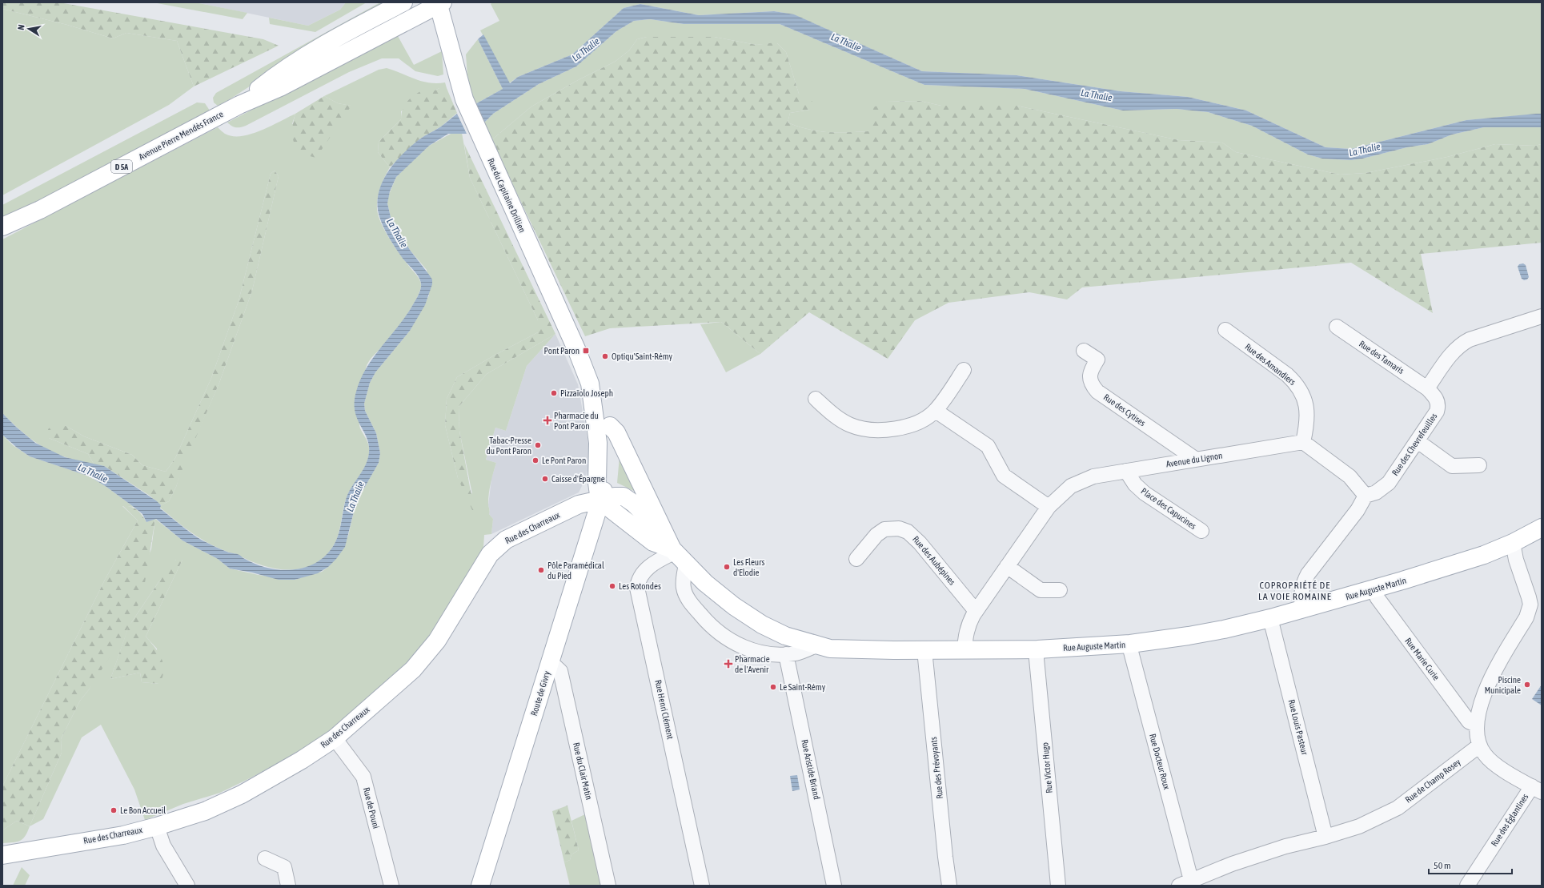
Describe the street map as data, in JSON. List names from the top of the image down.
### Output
{
  "streets": {
    "main road": [
      "Avenue Pierre Mendès France",
      "D 5A",
      "Rue du Capitaine Drillien",
      "Rue des Charreaux",
      "Rue Auguste Martin",
      "Route de Givry"
    ],
    "street": [
      "Rue des Tamaris",
      "Rue des Amandiers",
      "Rue des Cytises",
      "Rue des Chevrefeuilles",
      "Avenue du Lignon",
      "Place des Capucines",
      "Rue des Aubépines",
      "Rue Marie Curie",
      "Rue Henri Clément",
      "Rue Louis Pasteur",
      "Rue Docteur Roux",
      "Rue des Prévoyants",
      "Rue Victor Hugo",
      "Rue Aristide Briand",
      "Rue du Clair Matin",
      "Rue de Champ Rosey",
      "Rue de Pouni",
      "Rue des Églantines"
    ]
  },
  "crossings": [
    ["Avenue Pierre Mendès France", "Rue du Capitaine Drillien"],
    ["Rue des Tamaris", "Rue des Chevrefeuilles"],
    ["Rue des Amandiers", "Avenue du Lignon"],
    ["Rue des Cytises", "Avenue du Lignon"],
    ["Avenue du Lignon", "Place des Capucines"],
    ["Avenue du Lignon", "Rue des Aubépines"],
    ["Avenue du Lignon", "Rue Auguste Martin"],
    ["Rue des Charreaux", "Route de Givry"],
    ["Rue des Charreaux", "Rue de Pouni"],
    ["Rue Auguste Martin", "Rue Marie Curie"],
    ["Rue Auguste Martin", "Rue Henri Clément"],
    ["Rue Auguste Martin", "Rue Louis Pasteur"],
    ["Rue Auguste Martin", "Rue Docteur Roux"],
    ["Rue Auguste Martin", "Rue des Prévoyants"],
    ["Rue Auguste Martin", "Rue Victor Hugo"],
    ["Route de Givry", "Rue du Clair Matin"],
    ["Rue Louis Pasteur", "Rue de Champ Rosey"],
    ["Rue Docteur Roux", "Rue de Champ Rosey"]
  ],
  "districts": ["COPROPRIÉTÉ DE LA VOIE ROMAINE"],
  "water": ["La Thalie"],
  "places": {
    "transit": ["Pont Paron"],
    "other": [
      "Optiqu'Saint-Rémy",
      "Pizzaïolo Joseph",
      "Tabac-Presse du Pont Paron",
      "Le Pont Paron",
      "Caisse d'Épargne",
      "Les Fleurs d'Elodie",
      "Pôle Paramédical du Pied",
      "Les Rotondes",
      "Piscine Municipale",
      "Le Saint-Rémy",
      "Le Bon Accueil"
    ],
    "health": ["Pharmacie du Pont Paron", "Pharmacie de l'Avenir"]
  },
  "scale_bar": "50 m",
  "north": "left"
}
